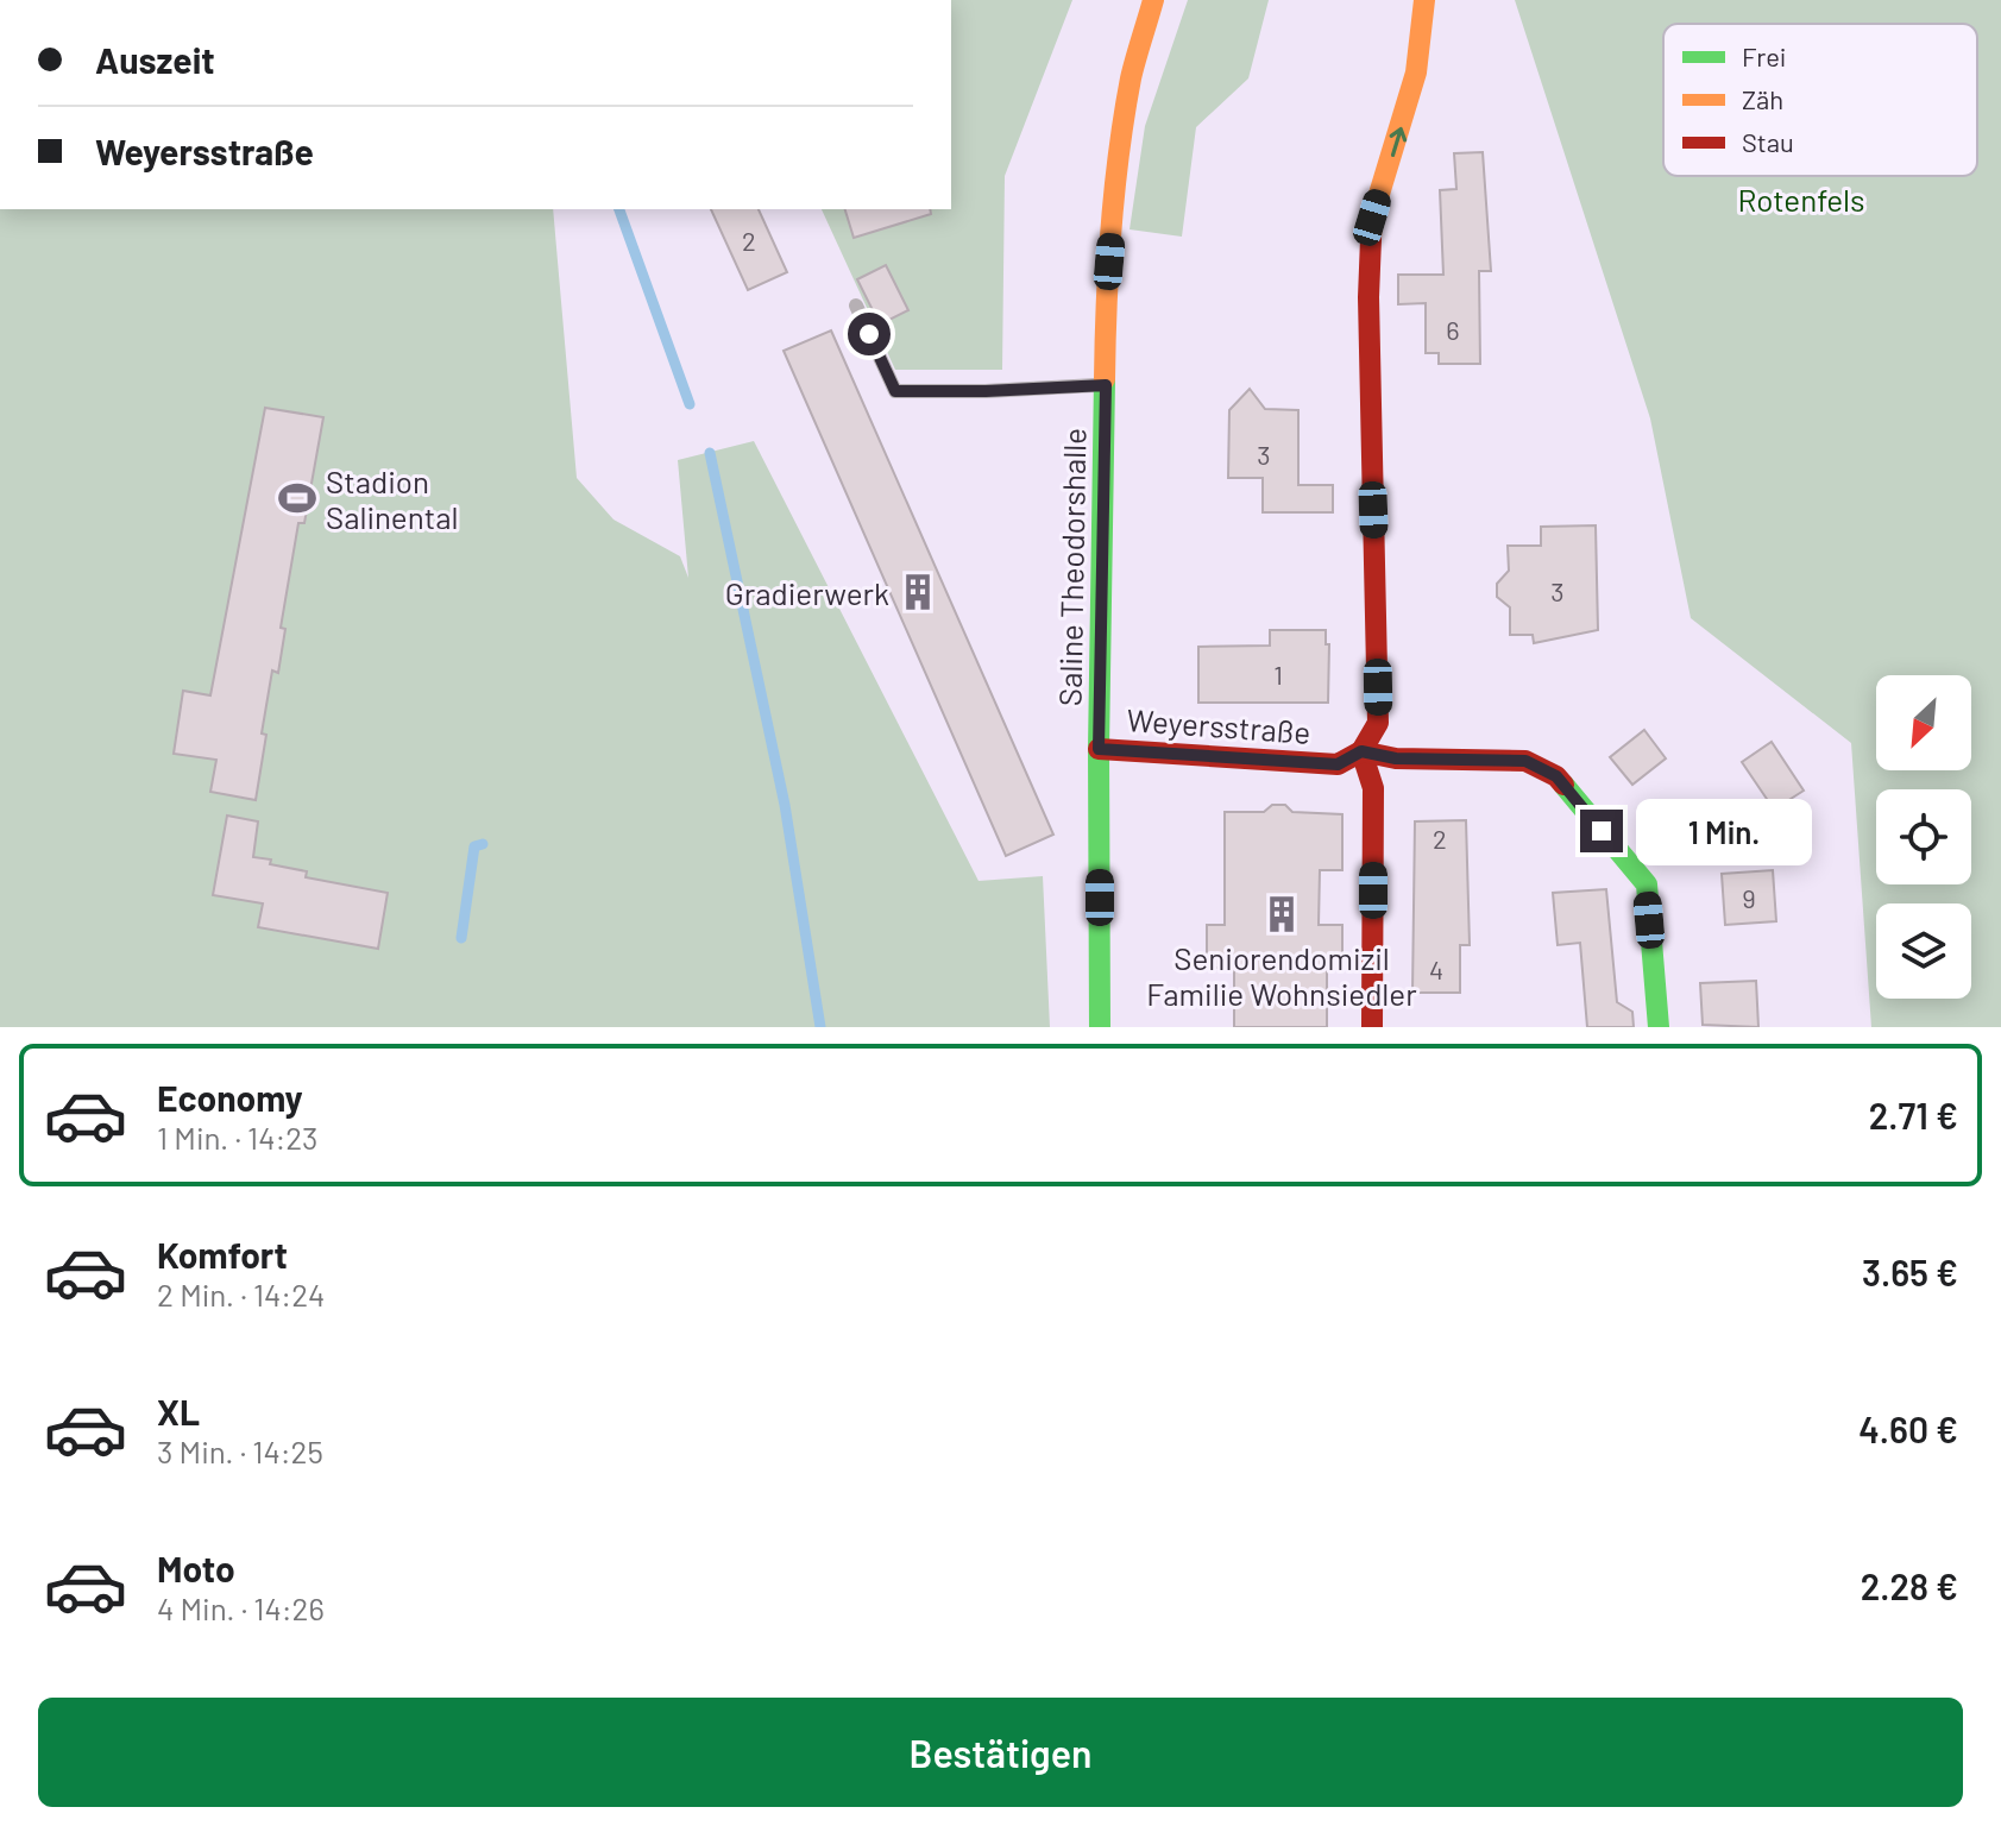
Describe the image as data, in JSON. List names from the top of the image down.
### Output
{
  "streets": {
    "street": ["Saline Theodorshalle", "Weyersstraße"]
  },
  "crossings": [
    ["Saline Theodorshalle", "Weyersstraße"]
  ],
  "parks": ["Rotenfels"],
  "places": {
    "sports": ["Stadion Salinental"],
    "building": ["Gradierwerk", "Seniorendomizil Familie Wohnsiedler"]
  },
  "house_numbers": [
    "2",
    "6",
    "3",
    "3",
    "1",
    "2",
    "9",
    "4"
  ],
  "legend": ["Frei", "Zäh", "Stau"],
  "north": "bottom left",
  "page": {
    "banner": ["Auszeit", "Weyersstraße"],
    "bubble": "1 Min.",
    "list": [
      {
        "name": "Economy",
        "note": "1 Min. · 14:23",
        "value": "2.71 €"
      },
      {
        "name": "Komfort",
        "note": "2 Min. · 14:24",
        "value": "3.65 €"
      },
      {
        "name": "XL",
        "note": "3 Min. · 14:25",
        "value": "4.60 €"
      },
      {
        "name": "Moto",
        "note": "4 Min. · 14:26",
        "value": "2.28 €"
      }
    ],
    "buttons": "Bestätigen"
  }
}
